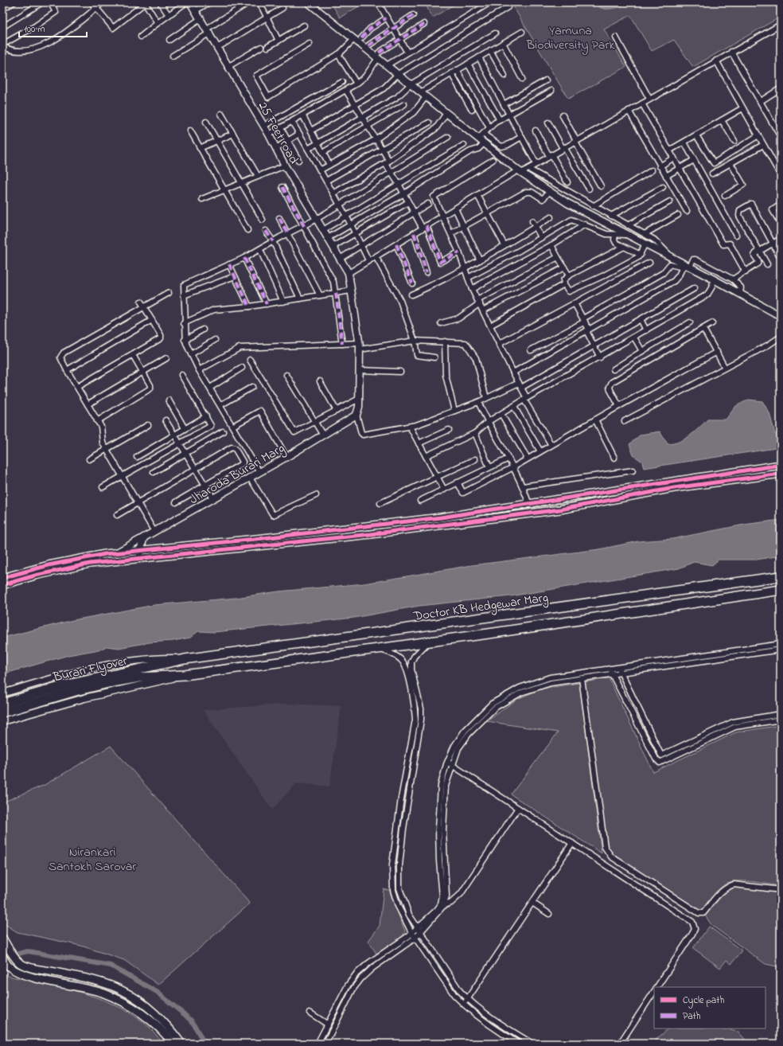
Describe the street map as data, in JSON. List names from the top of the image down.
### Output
{
  "streets": {
    "highway": ["Doctor KB Hedgewar Marg", "Burari Flyover"],
    "street": ["25 Feet road", "Jharoda Burari Marg"]
  },
  "crossings": [
    ["Doctor KB Hedgewar Marg", "Burari Flyover"]
  ],
  "parks": ["Yamuna Biodiversity Park", "Nirankari Santokh Sarovar"],
  "legend": ["Cycle path", "Path"],
  "scale_bar": "100 m"
}
